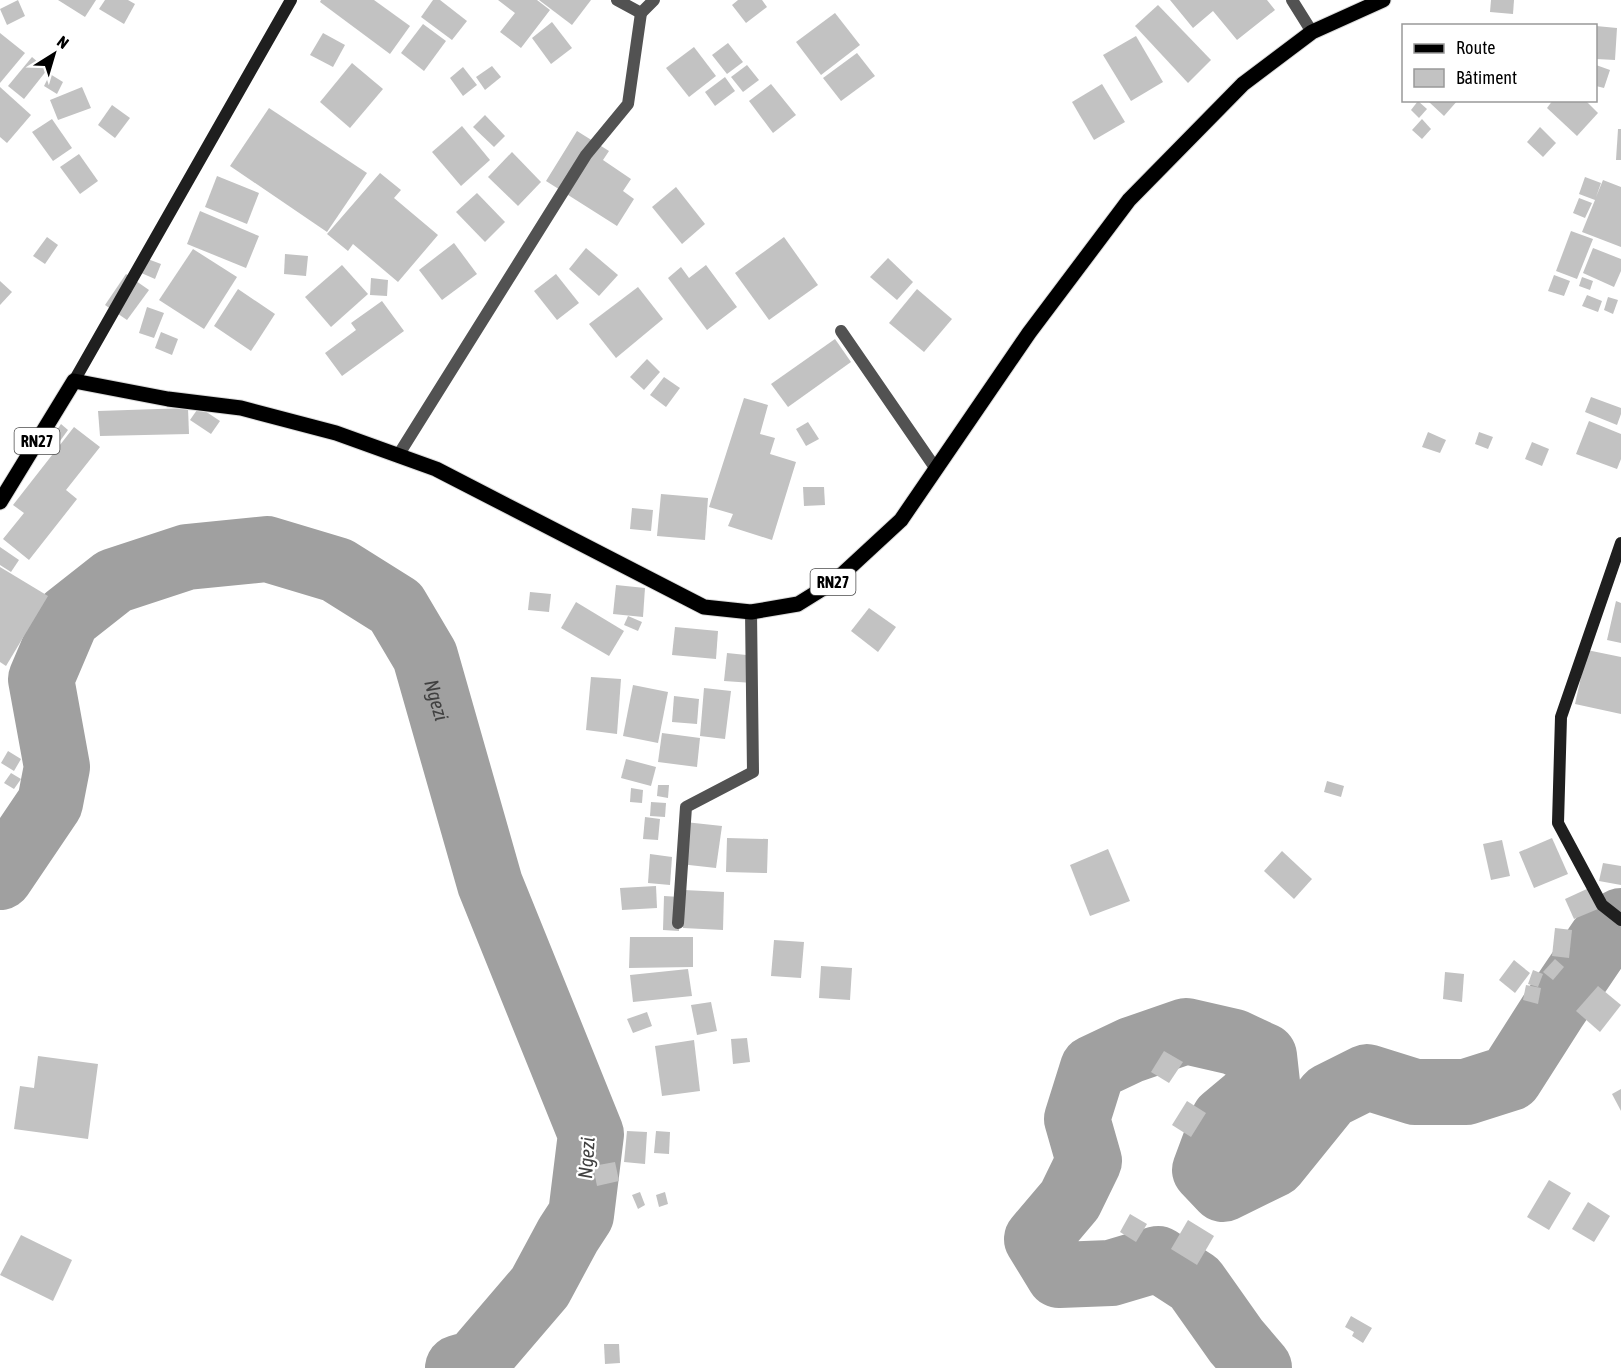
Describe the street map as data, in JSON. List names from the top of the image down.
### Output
{
  "streets": {
    "main road": ["RN27"]
  },
  "water": ["Ngezi"],
  "legend": ["Route", "Bâtiment"],
  "north": "top right"
}
